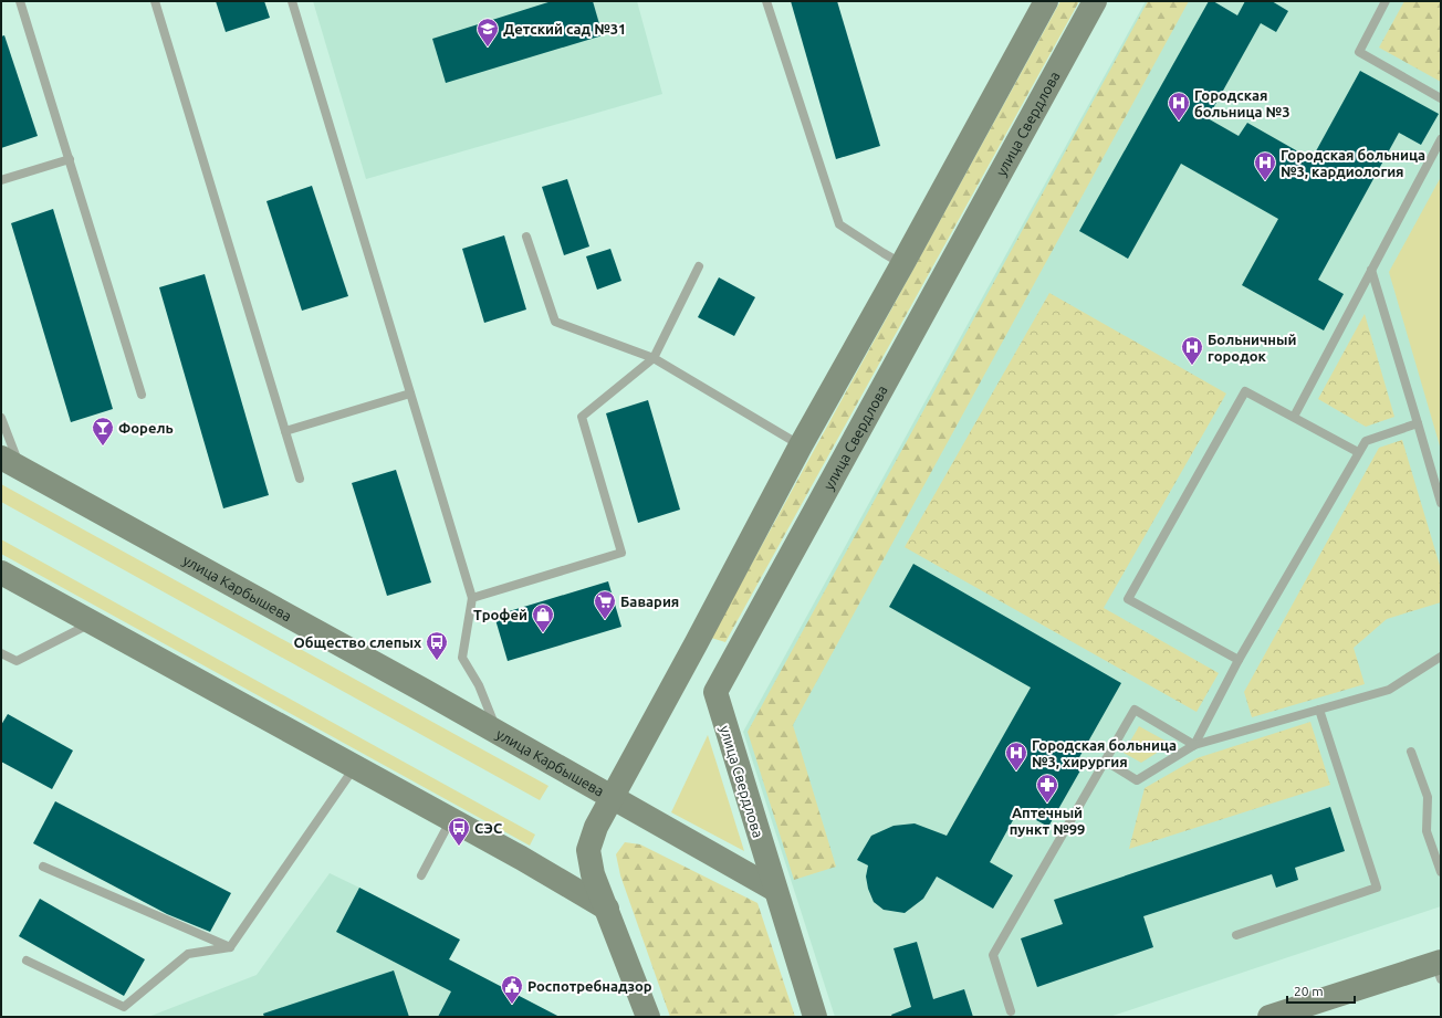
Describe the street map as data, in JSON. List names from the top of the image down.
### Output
{
  "streets": {
    "street": ["улица Свердлова", "улица Карбышева"]
  },
  "places": {
    "school or university": ["Детский сад №31"],
    "hospital": [
      "Городская больница №3",
      "Городская больница №3, кардиология",
      "Больничный городок",
      "Городская больница №3, хирургия"
    ],
    "bar": ["Форель"],
    "supermarket": ["Бавария"],
    "shop": ["Трофей"],
    "bus stop": ["Общество слепых", "СЭС"],
    "pharmacy": ["Аптечный пункт №99"],
    "public building": ["Роспотребнадзор"]
  },
  "scale_bar": "20 m"
}
